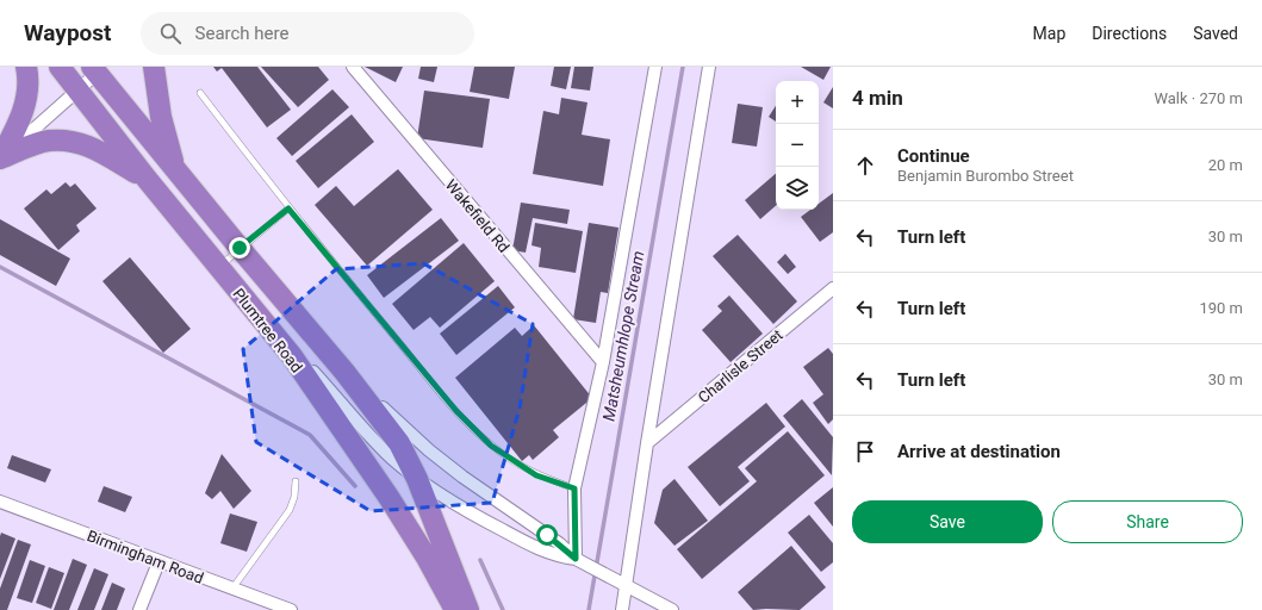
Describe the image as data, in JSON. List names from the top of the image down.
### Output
{
  "streets": {
    "highway": ["Plumtree Road"],
    "street": ["Wakefield Rd", "Charlisle Street", "Birmingham Road"]
  },
  "water": ["Matsheumhlope Stream"],
  "page": {
    "header": "Waypost",
    "search": "Search here",
    "nav": ["Map", "Directions", "Saved"],
    "heading": ["4 min", "Walk · 270 m"],
    "map_buttons": ["+", "−"],
    "list": [
      ["Continue", "Benjamin Burombo Street", "20 m"],
      ["Turn left", "30 m"],
      ["Turn left", "190 m"],
      ["Turn left", "30 m"],
      "Arrive at destination"
    ],
    "buttons": ["Save", "Share"]
  }
}
